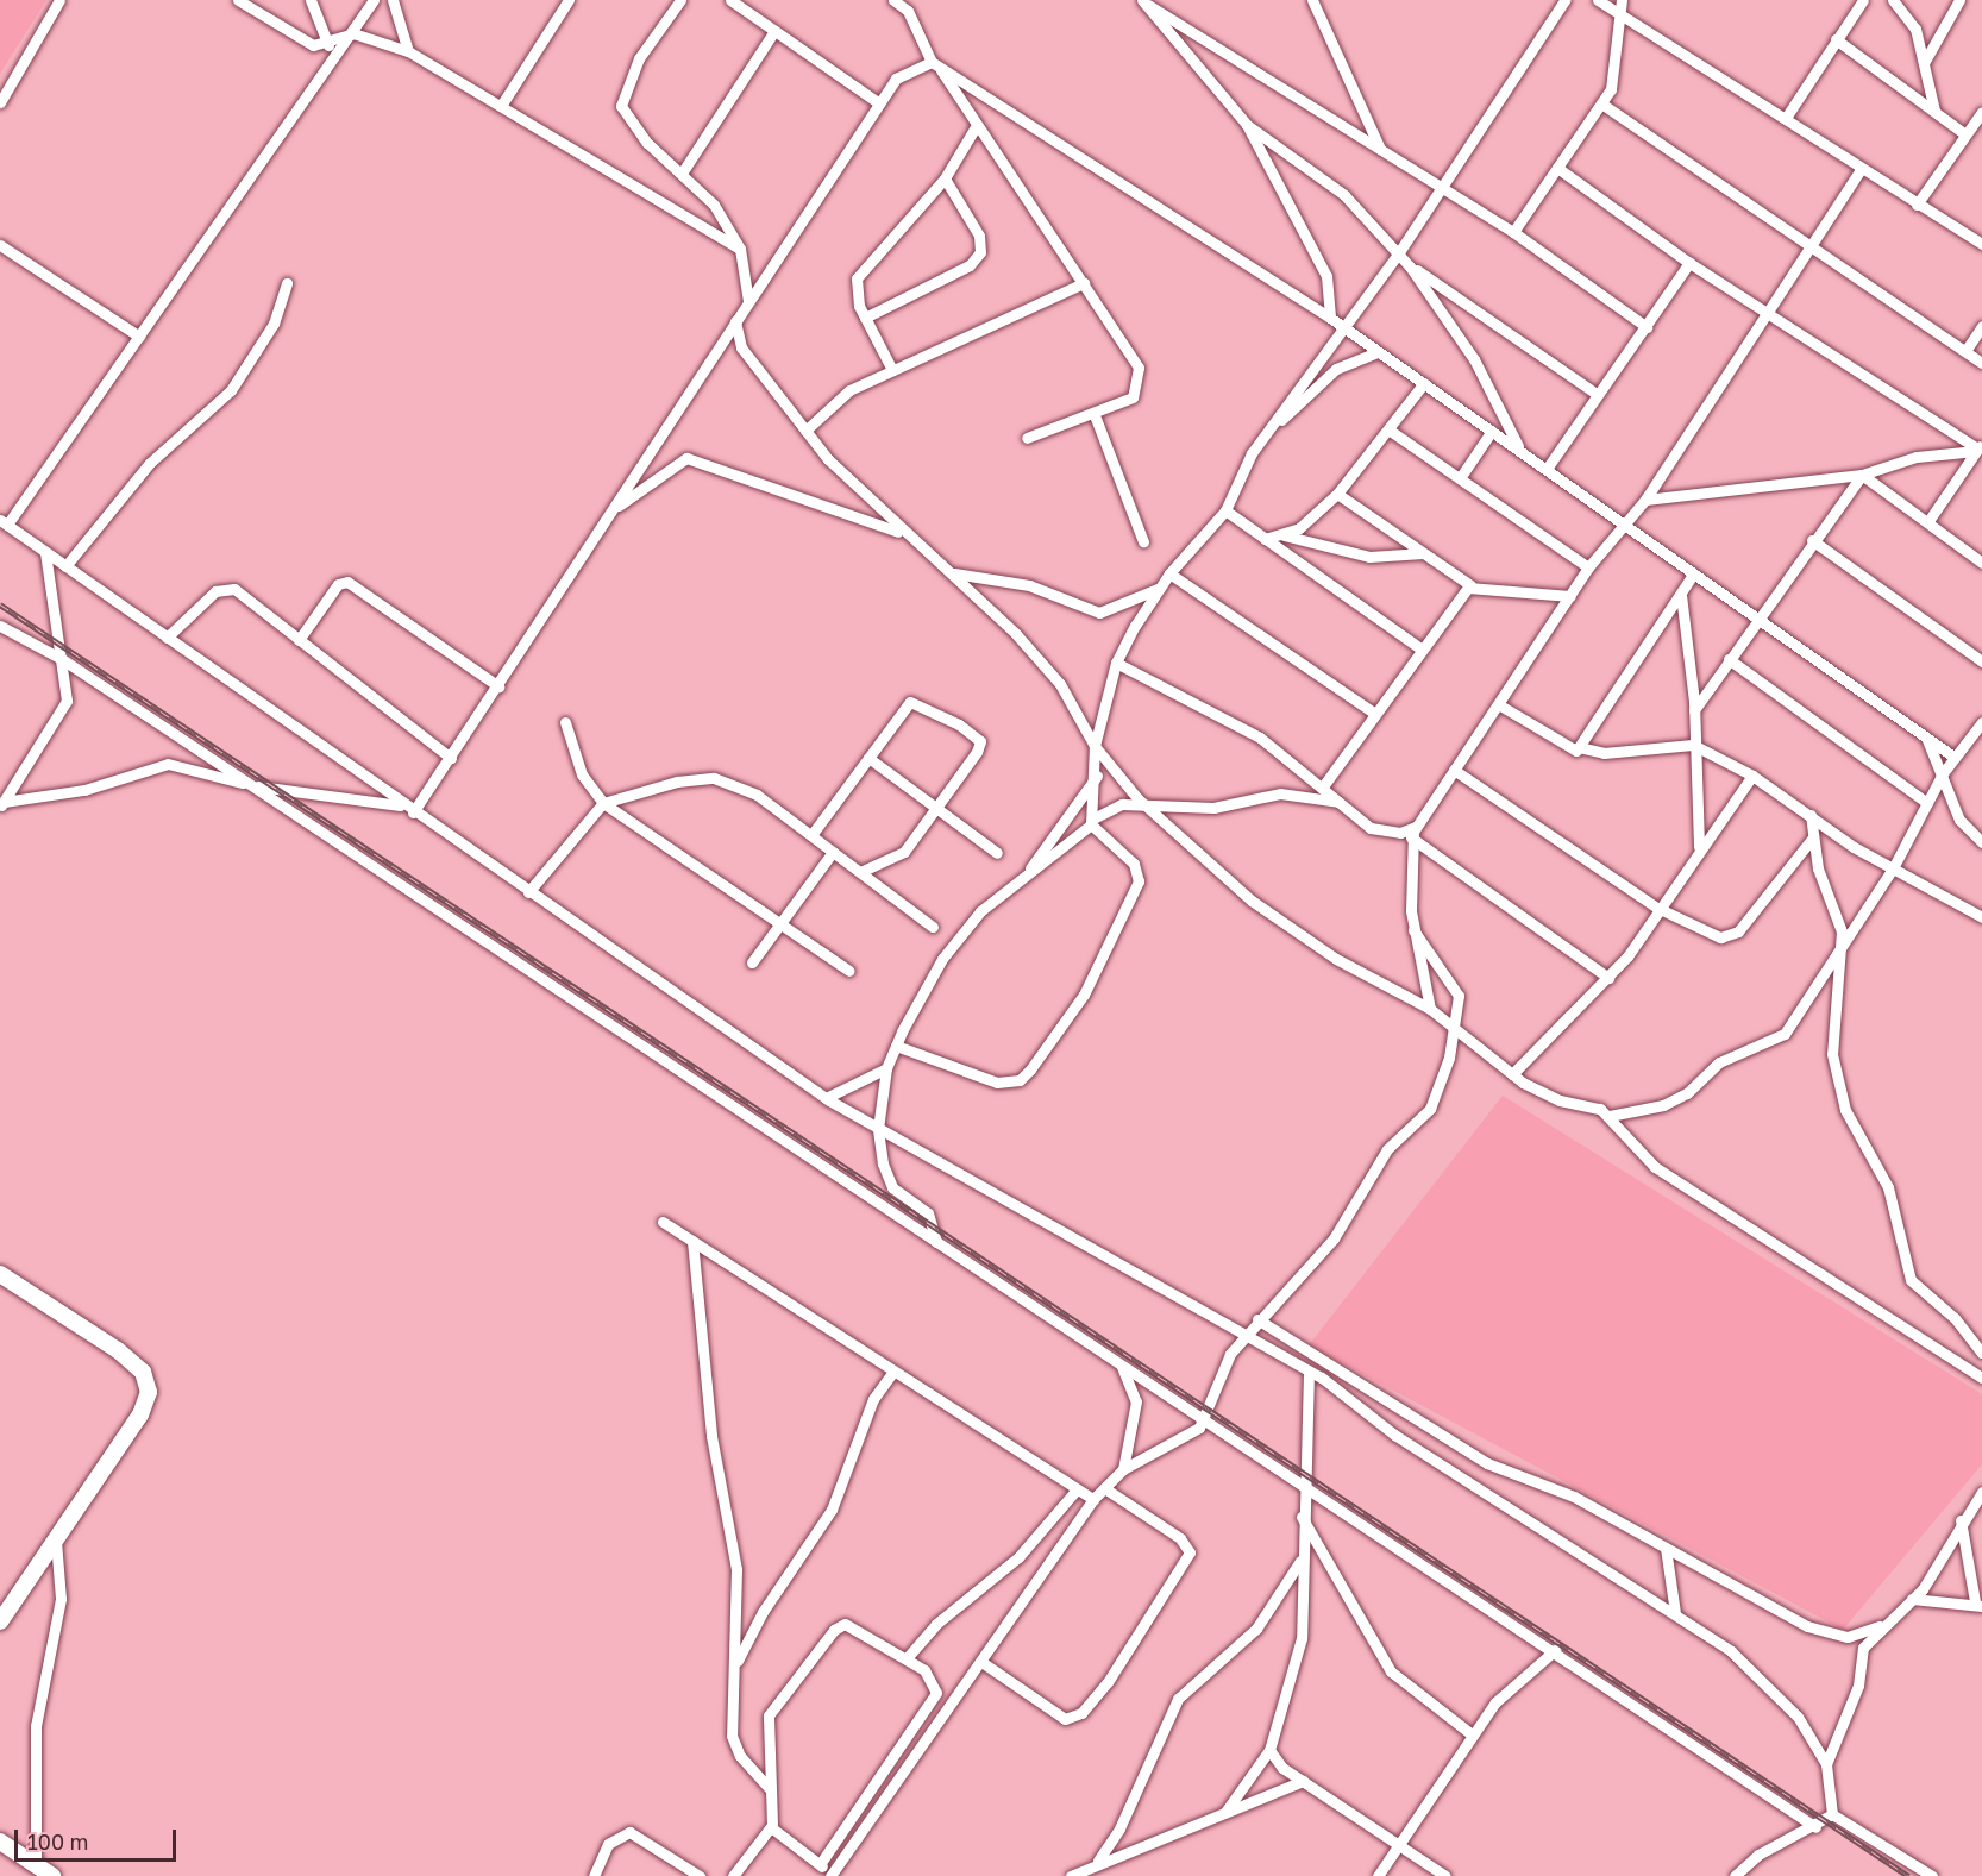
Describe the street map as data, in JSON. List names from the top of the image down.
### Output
{
  "scale_bar": "100 m"
}
